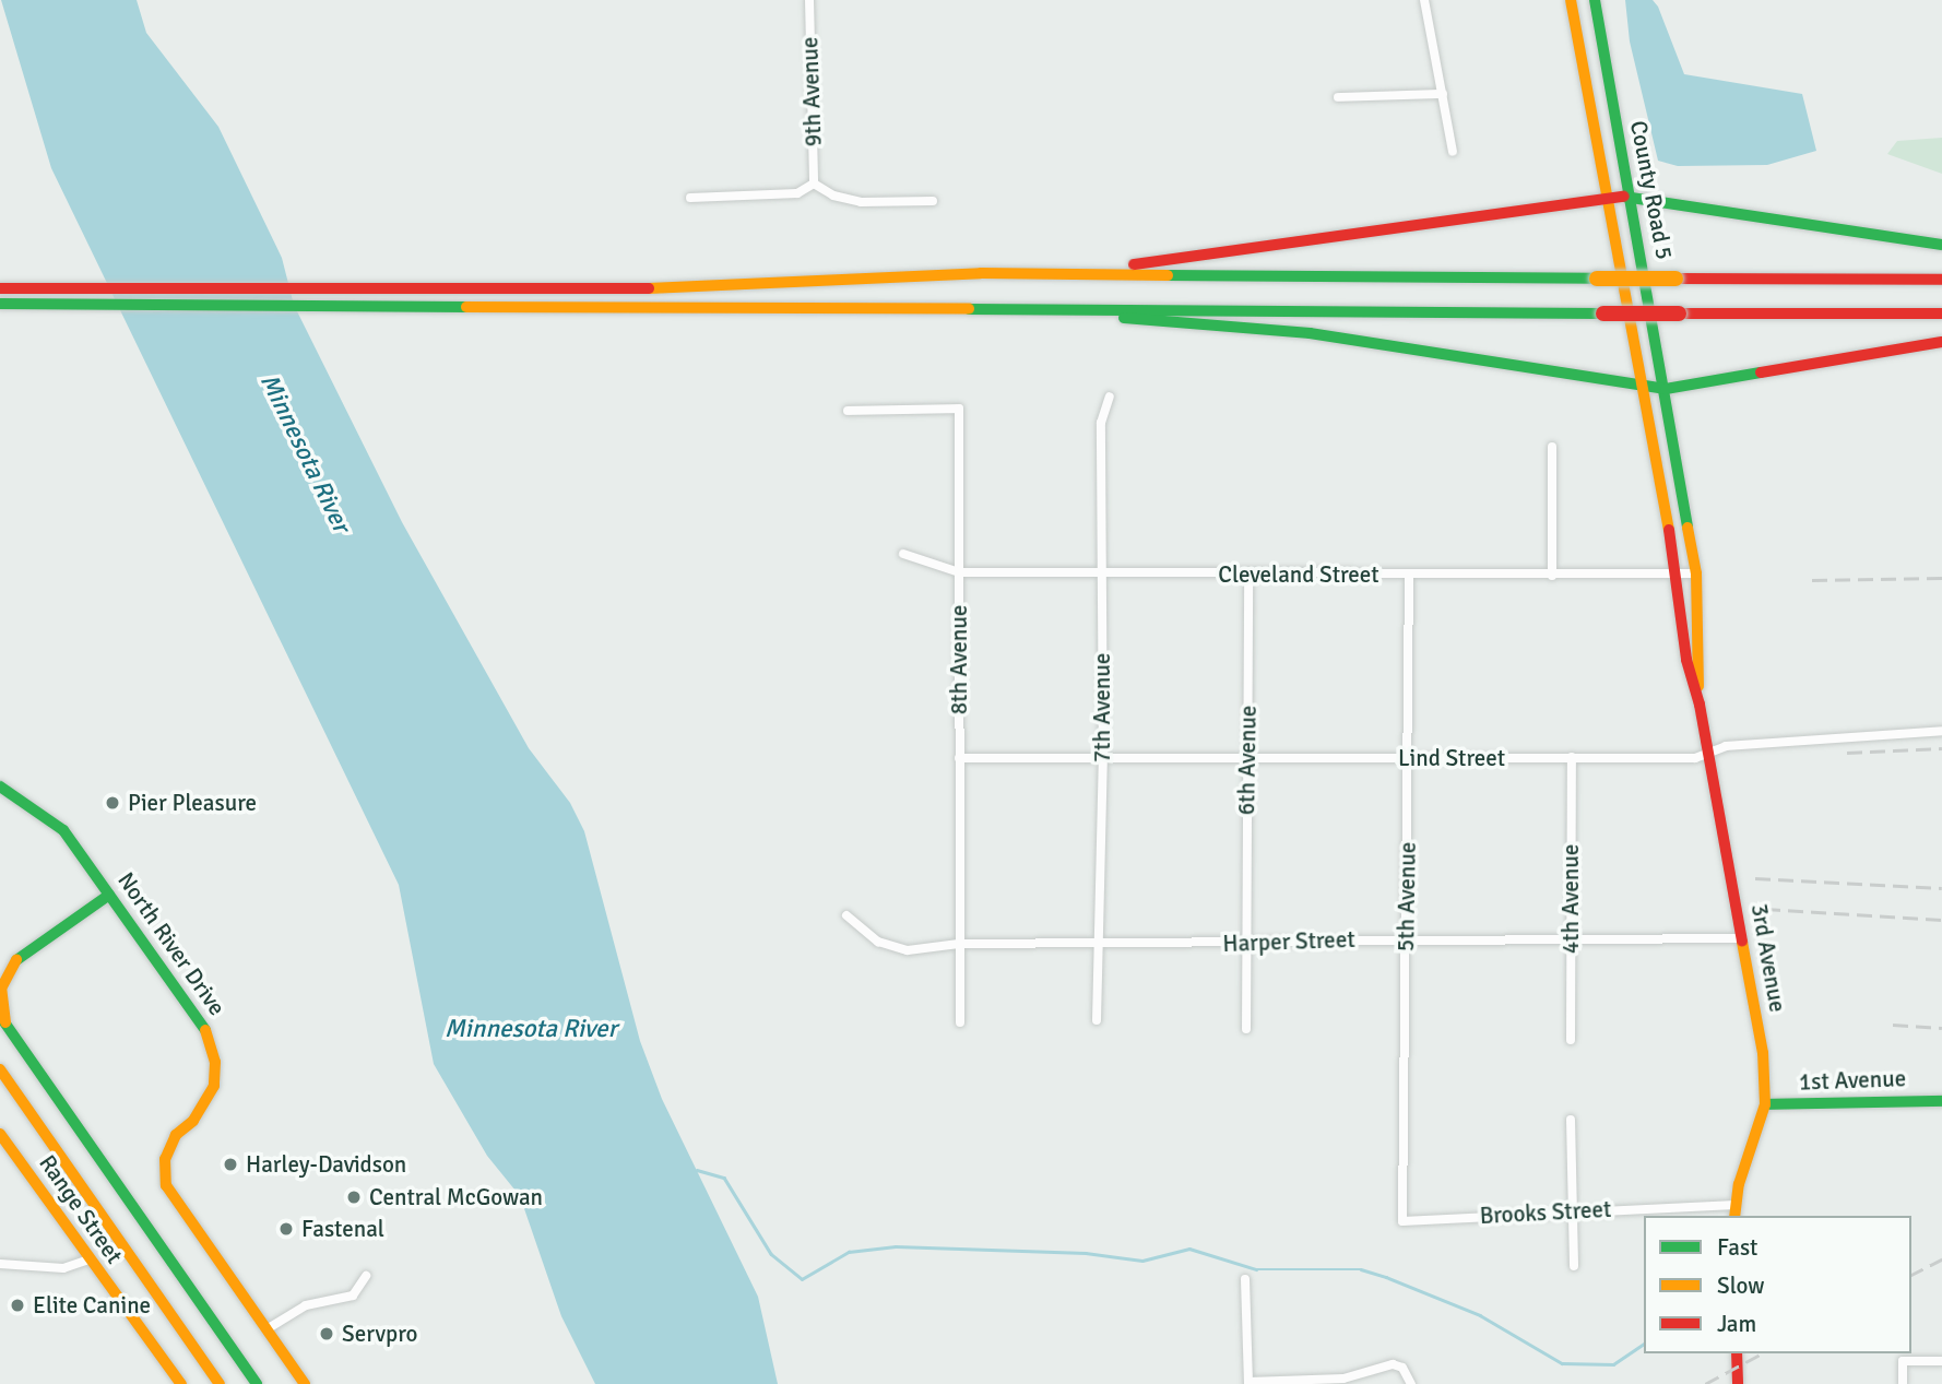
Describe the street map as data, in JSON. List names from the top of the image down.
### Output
{
  "streets": {
    "main road": [
      "County Road 5",
      "North River Drive",
      "3rd Avenue",
      "1st Avenue",
      "Range Street"
    ],
    "street": [
      "9th Avenue",
      "Cleveland Street",
      "8th Avenue",
      "7th Avenue",
      "Lind Street",
      "6th Avenue",
      "5th Avenue",
      "4th Avenue",
      "Harper Street",
      "Brooks Street"
    ]
  },
  "crossings": [
    ["County Road 5", "3rd Avenue"],
    ["Cleveland Street", "8th Avenue"],
    ["Cleveland Street", "7th Avenue"],
    ["Cleveland Street", "6th Avenue"],
    ["Cleveland Street", "5th Avenue"],
    ["Cleveland Street", "3rd Avenue"],
    ["8th Avenue", "Lind Street"],
    ["8th Avenue", "Harper Street"],
    ["7th Avenue", "Lind Street"],
    ["7th Avenue", "Harper Street"],
    ["Lind Street", "6th Avenue"],
    ["Lind Street", "5th Avenue"],
    ["Lind Street", "4th Avenue"],
    ["Lind Street", "3rd Avenue"],
    ["6th Avenue", "Harper Street"],
    ["5th Avenue", "Harper Street"],
    ["5th Avenue", "Brooks Street"],
    ["4th Avenue", "Harper Street"],
    ["Harper Street", "3rd Avenue"],
    ["3rd Avenue", "1st Avenue"],
    ["3rd Avenue", "Brooks Street"]
  ],
  "water": ["Minnesota River"],
  "places": [
    "Pier Pleasure",
    "Harley-Davidson",
    "Central McGowan",
    "Fastenal",
    "Elite Canine",
    "Servpro"
  ],
  "legend": ["Fast", "Slow", "Jam"]
}
